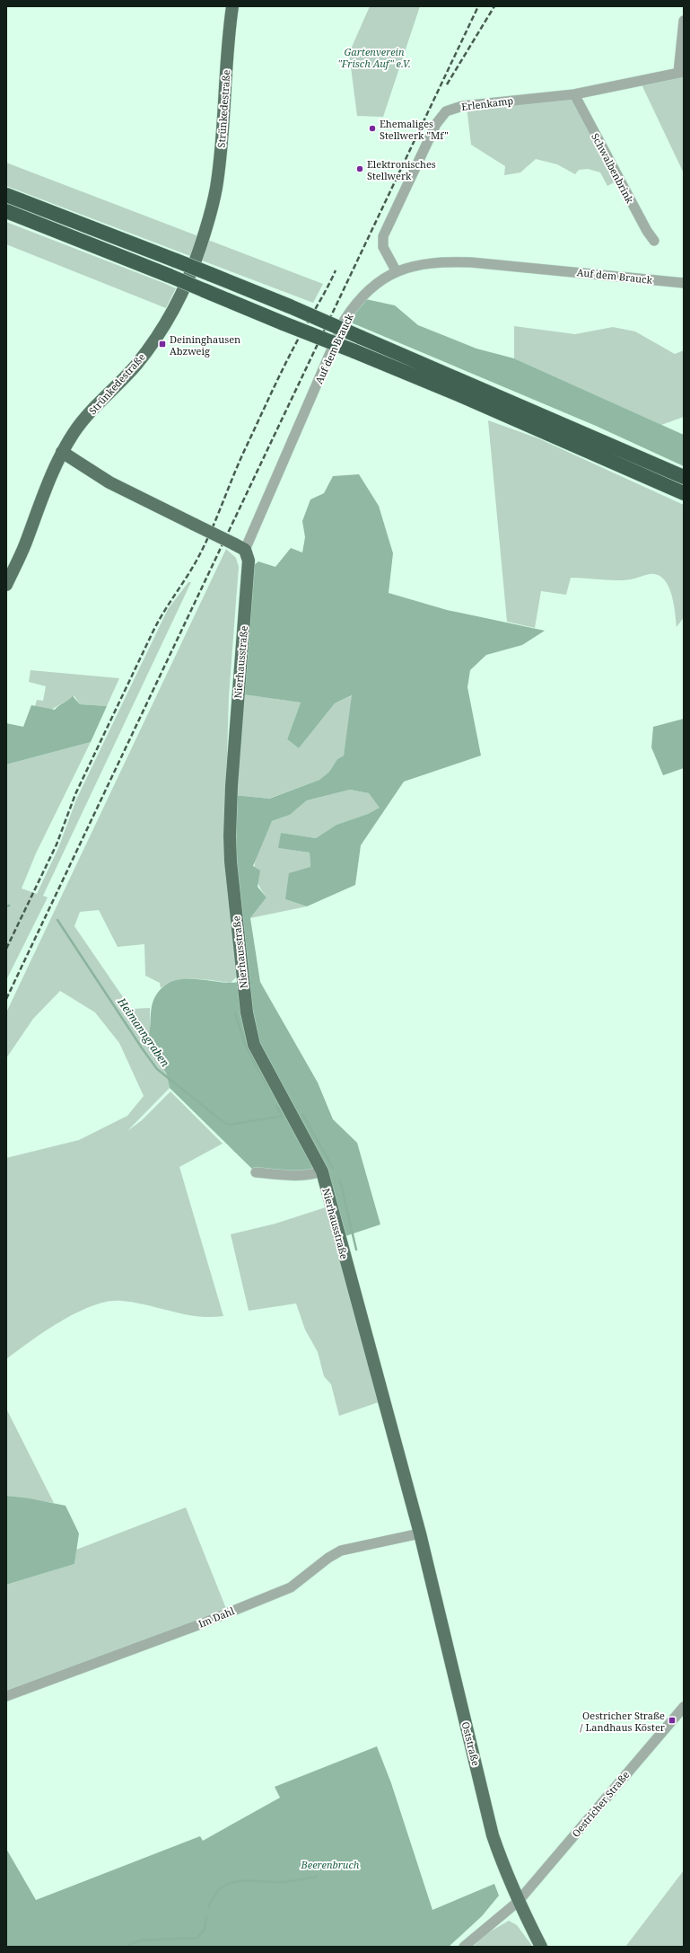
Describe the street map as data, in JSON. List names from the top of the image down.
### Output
{
  "streets": {
    "main road": ["Strünkedestraße", "Nierhausstraße", "Oststraße"],
    "street": [
      "Erlenkamp",
      "Schwalbenbrink",
      "Auf dem Brauck",
      "Im Dahl",
      "Oestricher Straße"
    ]
  },
  "crossings": [
    ["Erlenkamp", "Schwalbenbrink"],
    ["Erlenkamp", "Auf dem Brauck"],
    ["Auf dem Brauck", "Nierhausstraße"],
    ["Nierhausstraße", "Im Dahl"],
    ["Nierhausstraße", "Oststraße"],
    ["Im Dahl", "Oststraße"],
    ["Oststraße", "Oestricher Straße"]
  ],
  "water": ["Heimanngraben"],
  "parks": ["Gartenverein \"Frisch Auf\" e.V.", "Beerenbruch"],
  "places": {
    "other": ["Ehemaliges Stellwerk \"Mf\"", "Elektronisches Stellwerk"],
    "transit": ["Deininghausen Abzweig", "Oestricher Straße / Landhaus Köster"]
  }
}
